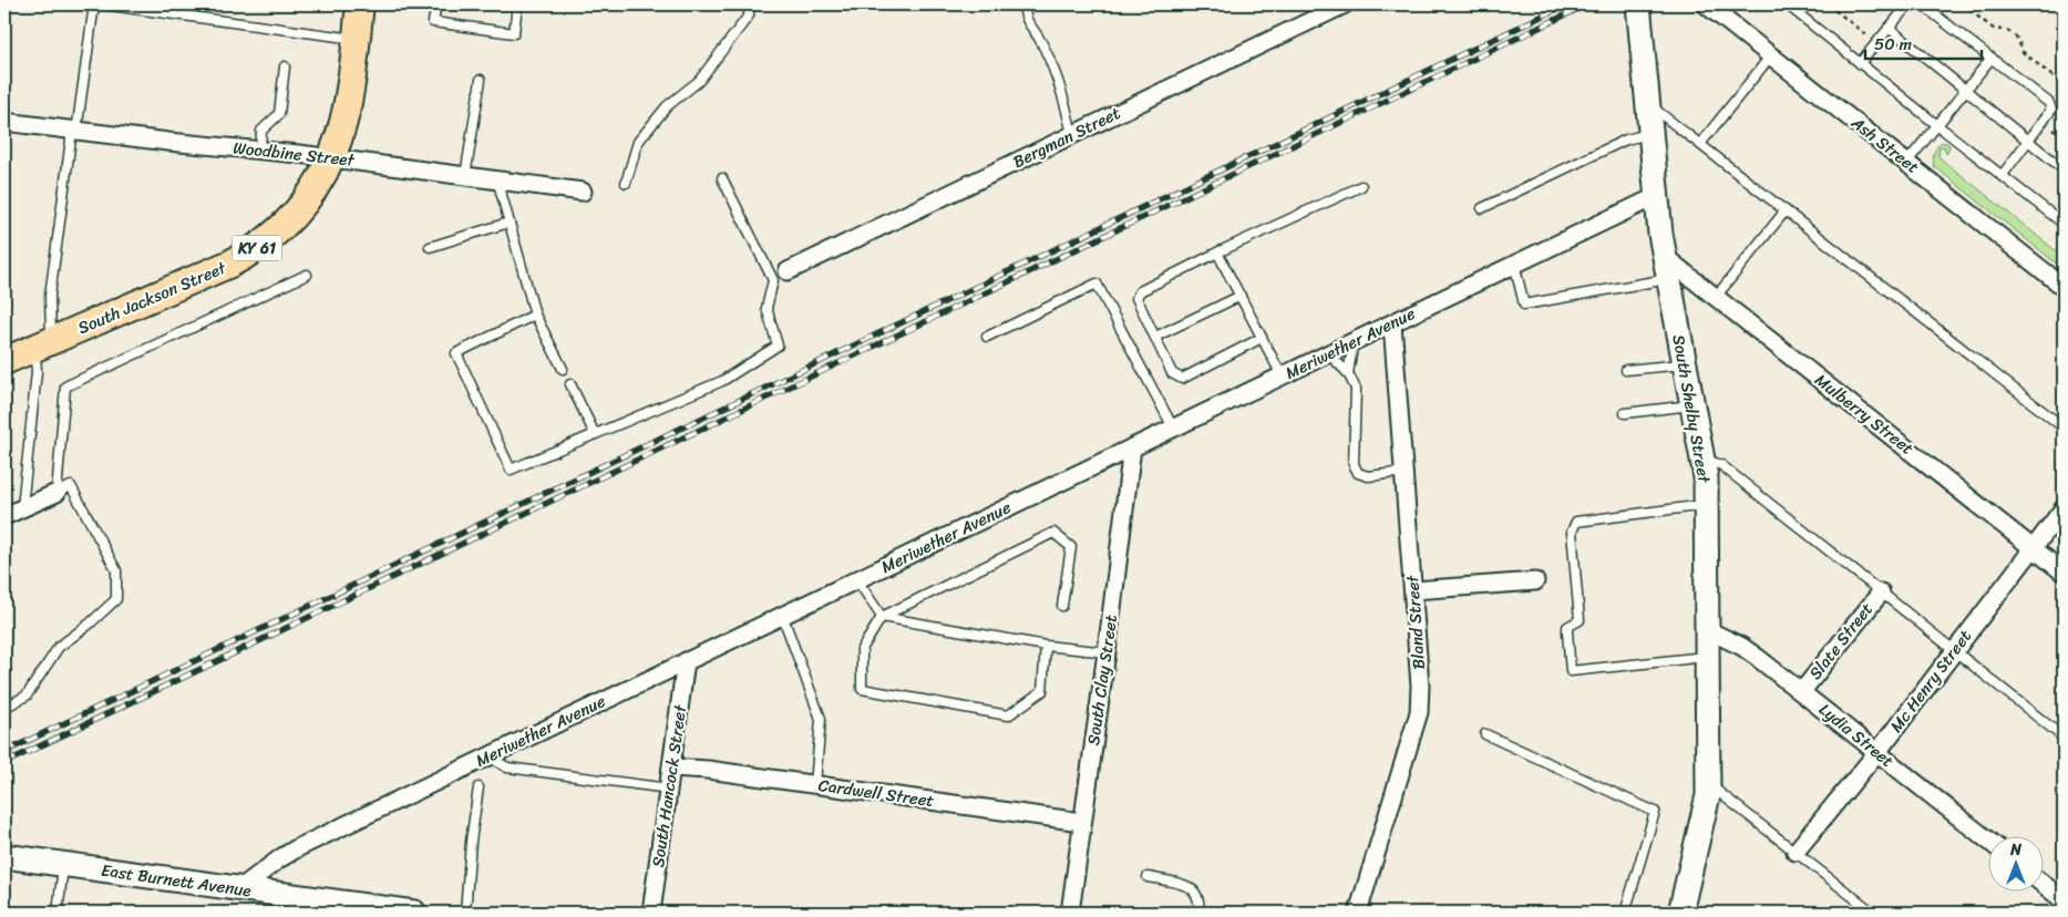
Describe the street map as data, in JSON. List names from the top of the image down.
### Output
{
  "streets": {
    "main road": [
      "KY 61",
      "South Jackson Street",
      "South Shelby Street",
      "East Burnett Avenue"
    ],
    "street": [
      "Bergman Street",
      "Ash Street",
      "Woodbine Street",
      "Meriwether Avenue",
      "Mulberry Street",
      "Bland Street",
      "Slate Street",
      "South Clay Street",
      "Mc Henry Street",
      "Lydia Street",
      "South Hancock Street",
      "Cardwell Street"
    ]
  },
  "crossings": [
    ["Woodbine Street", "South Jackson Street"],
    ["Meriwether Avenue", "South Shelby Street"],
    ["Meriwether Avenue", "Bland Street"],
    ["Meriwether Avenue", "South Clay Street"],
    ["Meriwether Avenue", "South Hancock Street"],
    ["Meriwether Avenue", "East Burnett Avenue"],
    ["South Shelby Street", "Mulberry Street"],
    ["South Shelby Street", "Lydia Street"],
    ["Mulberry Street", "Mc Henry Street"],
    ["Slate Street", "Lydia Street"],
    ["South Clay Street", "Cardwell Street"],
    ["Mc Henry Street", "Lydia Street"],
    ["South Hancock Street", "Cardwell Street"]
  ],
  "scale_bar": "50 m",
  "north": "top"
}
